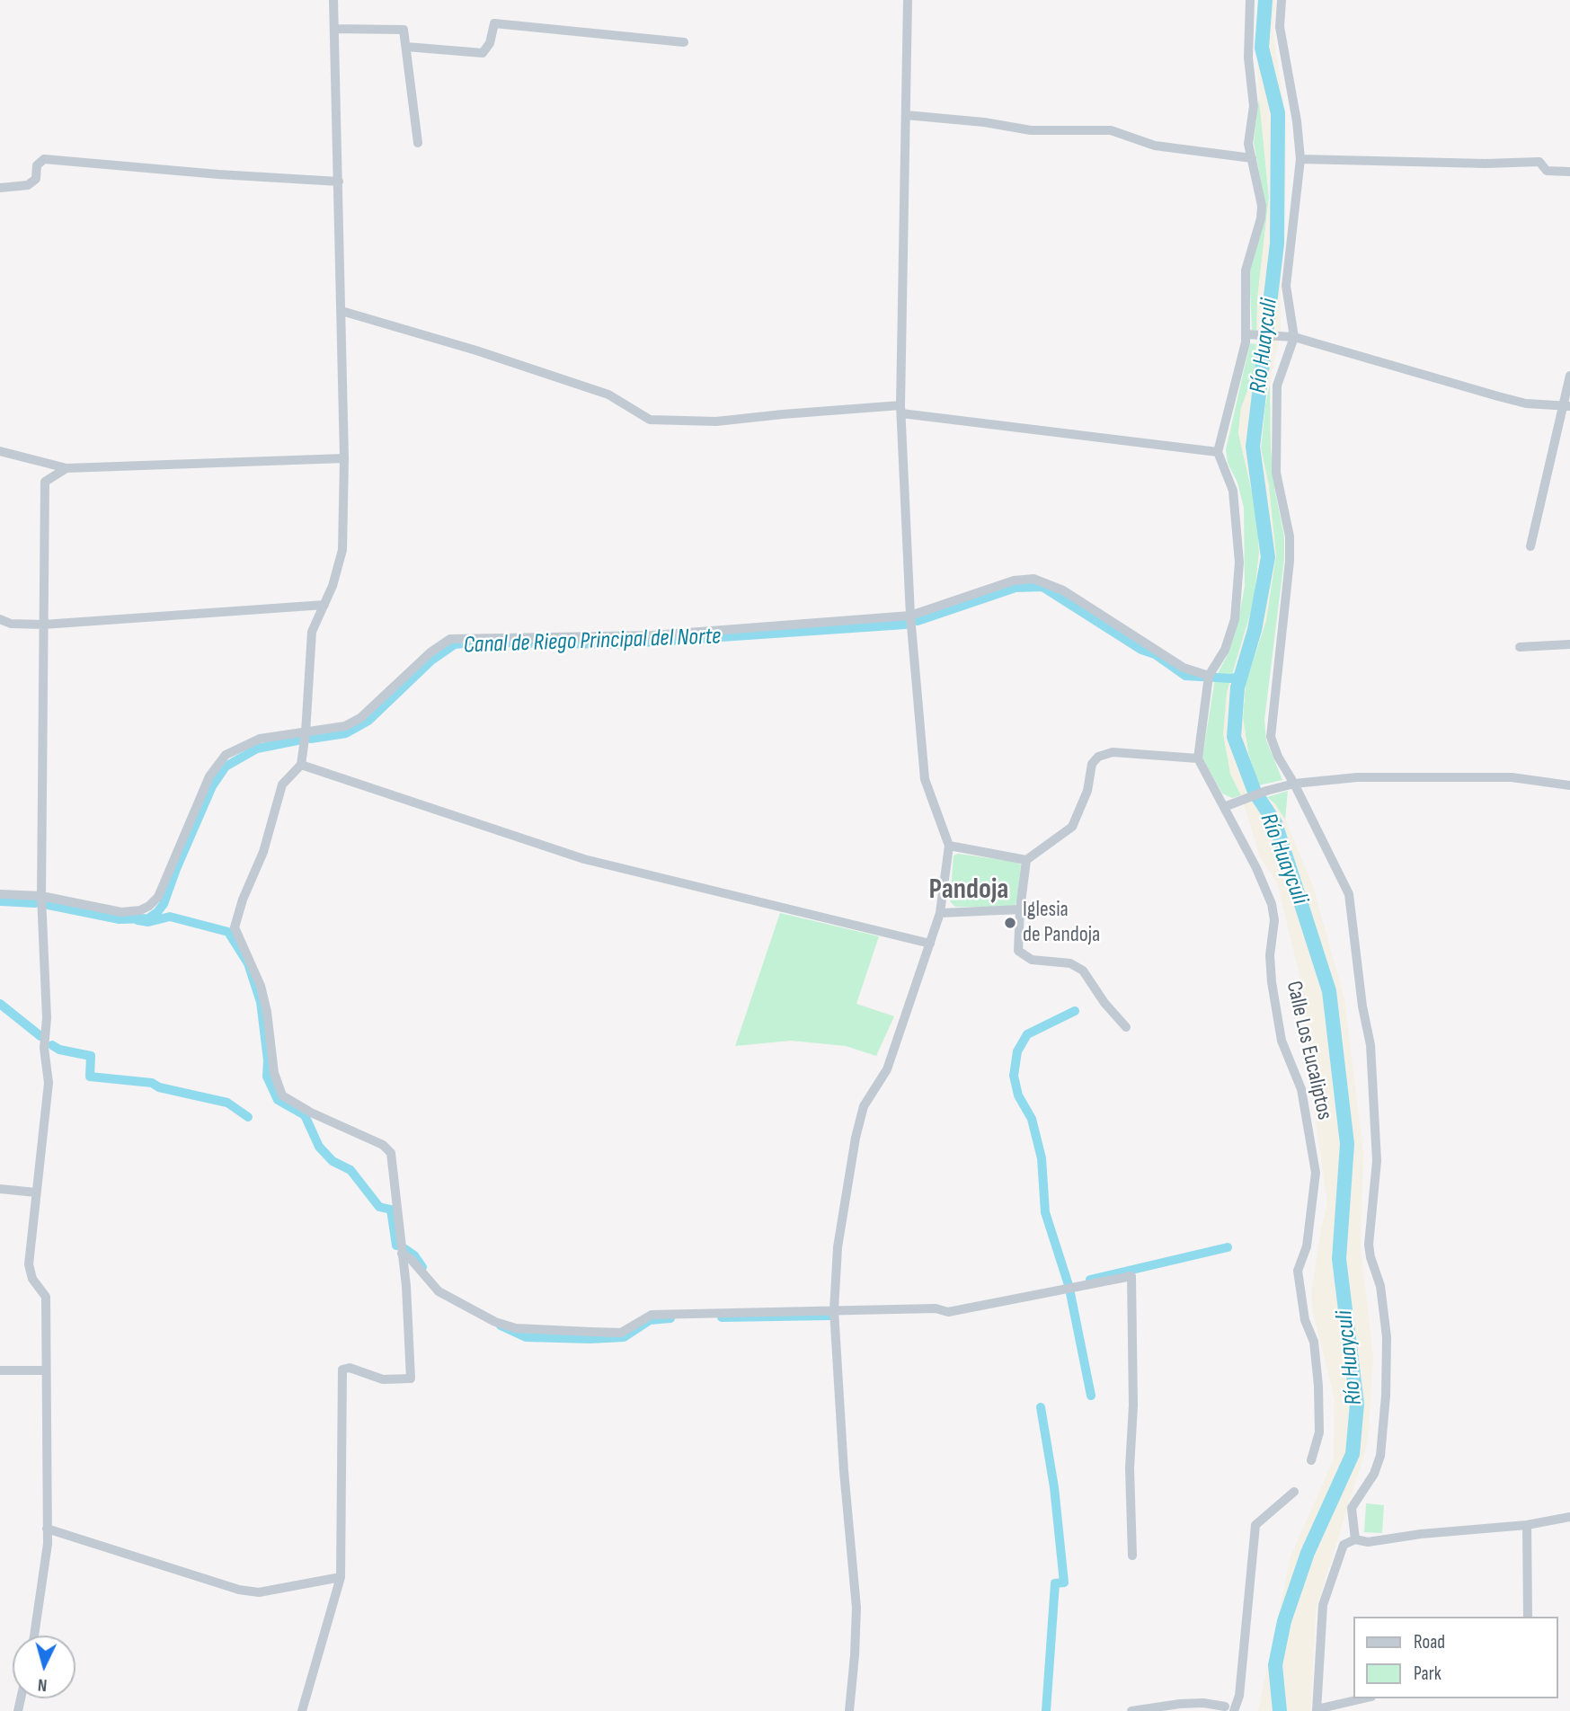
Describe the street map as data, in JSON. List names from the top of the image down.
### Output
{
  "streets": {
    "street": ["Calle Los Eucaliptos"]
  },
  "districts": ["Pandoja"],
  "water": ["Río Huayculi", "Canal de Riego Principal del Norte"],
  "places": ["Iglesia de Pandoja"],
  "legend": ["Road", "Park"],
  "north": "bottom"
}
